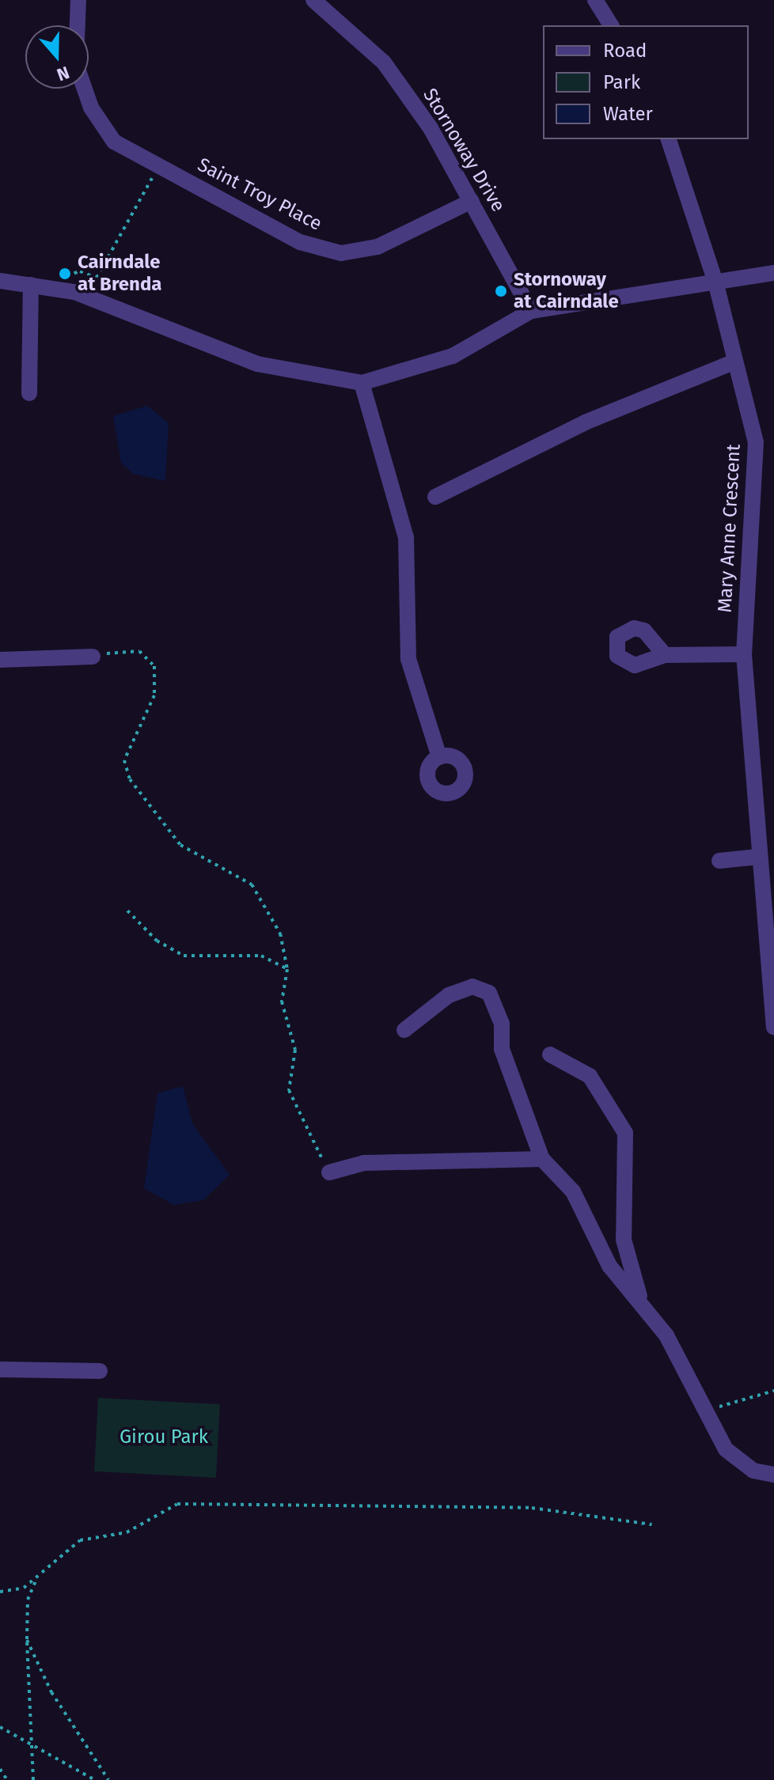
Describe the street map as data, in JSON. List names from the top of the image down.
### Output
{
  "streets": {
    "street": ["Stornoway Drive", "Saint Troy Place", "Mary Anne Crescent"]
  },
  "crossings": [
    ["Stornoway Drive", "Saint Troy Place"]
  ],
  "parks": ["Girou Park"],
  "places": ["Cairndale at Brenda", "Stornoway at Cairndale"],
  "legend": ["Road", "Park", "Water"],
  "north": "bottom"
}
